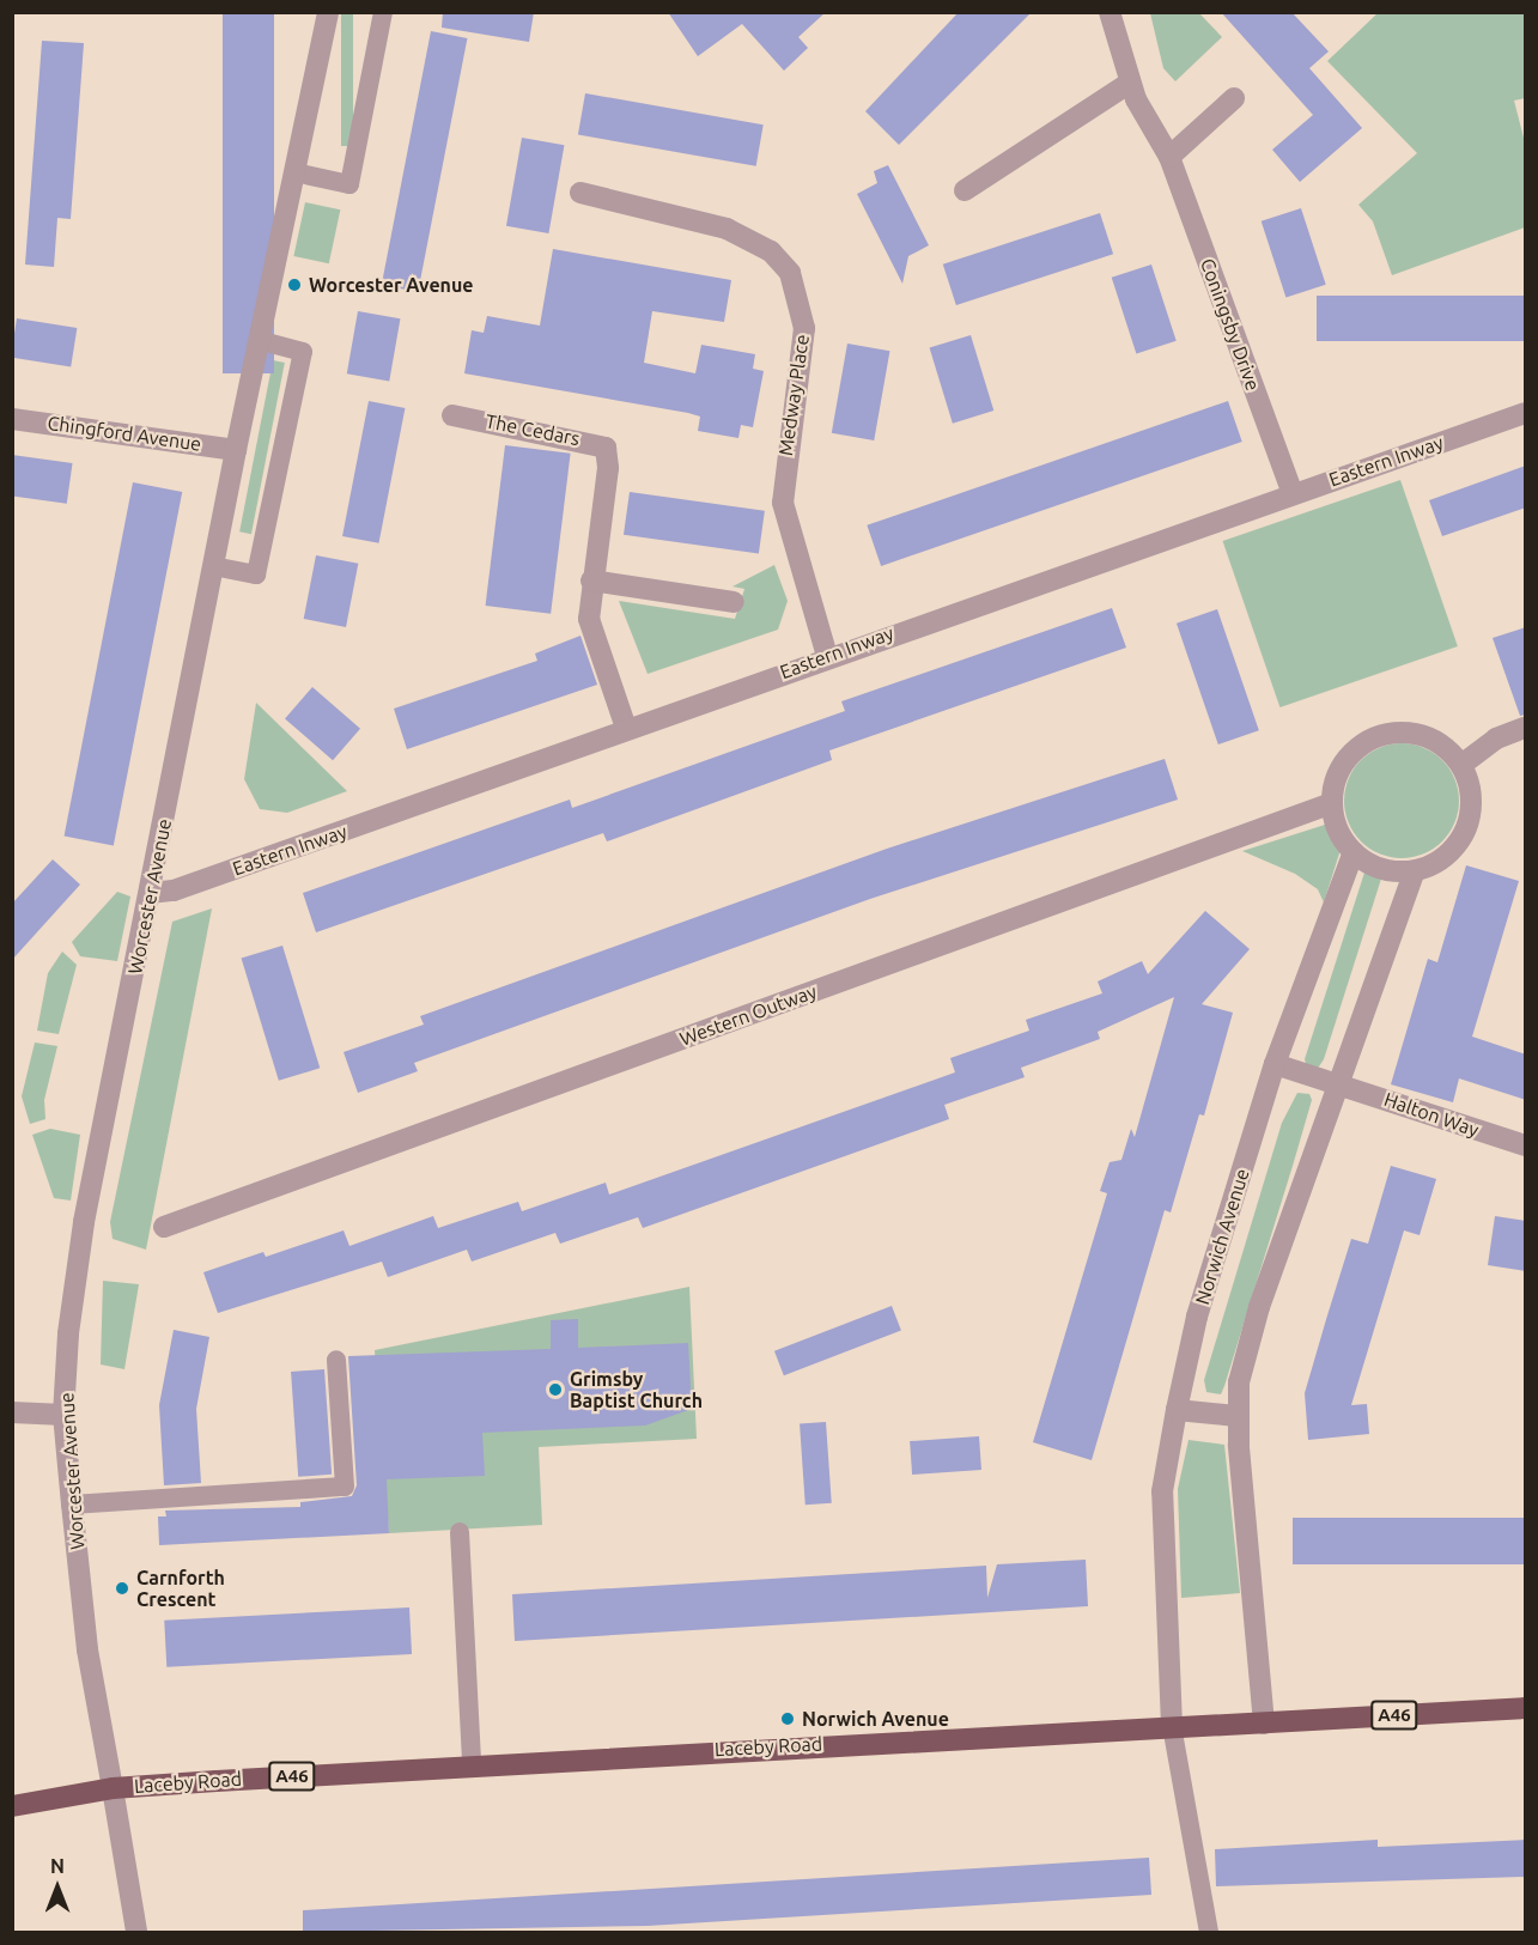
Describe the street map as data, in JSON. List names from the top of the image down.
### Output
{
  "streets": {
    "highway": ["A46", "Laceby Road"],
    "street": [
      "Coningsby Drive",
      "Medway Place",
      "The Cedars",
      "Chingford Avenue",
      "Eastern Inway",
      "Worcester Avenue",
      "Western Outway",
      "Halton Way",
      "Norwich Avenue"
    ]
  },
  "crossings": [
    ["Coningsby Drive", "Eastern Inway"],
    ["Medway Place", "Eastern Inway"],
    ["The Cedars", "Eastern Inway"],
    ["Chingford Avenue", "Worcester Avenue"],
    ["Eastern Inway", "Worcester Avenue"],
    ["Worcester Avenue", "Laceby Road"],
    ["Western Outway", "Norwich Avenue"],
    ["Norwich Avenue", "Laceby Road"]
  ],
  "places": [
    "Worcester Avenue",
    "Grimsby Baptist Church",
    "Carnforth Crescent",
    "Norwich Avenue"
  ],
  "north": "top"
}
